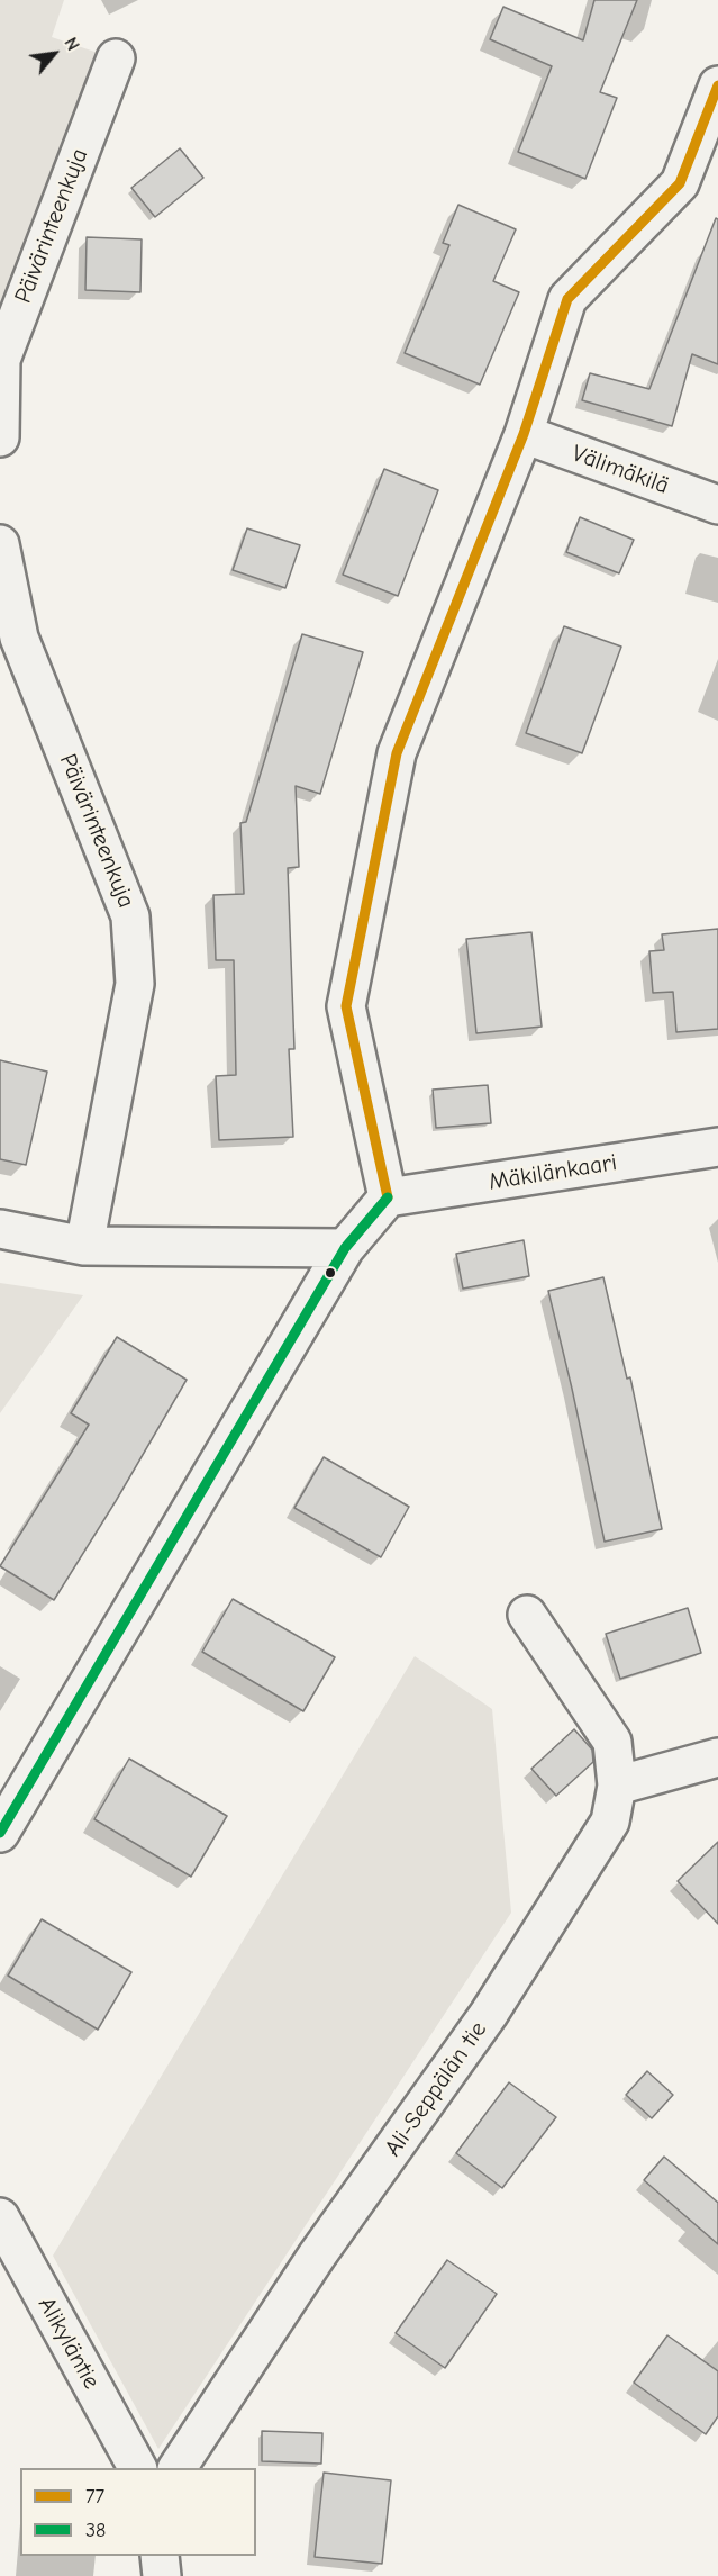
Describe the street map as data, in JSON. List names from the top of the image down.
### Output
{
  "streets": {
    "street": [
      "Päivärinteenkuja",
      "Välimäkilä",
      "Mäkilänkaari",
      "Ali-Seppälän tie",
      "Alikyläntie"
    ]
  },
  "lines": ["transit line 77", "transit line 38"],
  "legend": ["77", "38"],
  "north": "top right"
}
